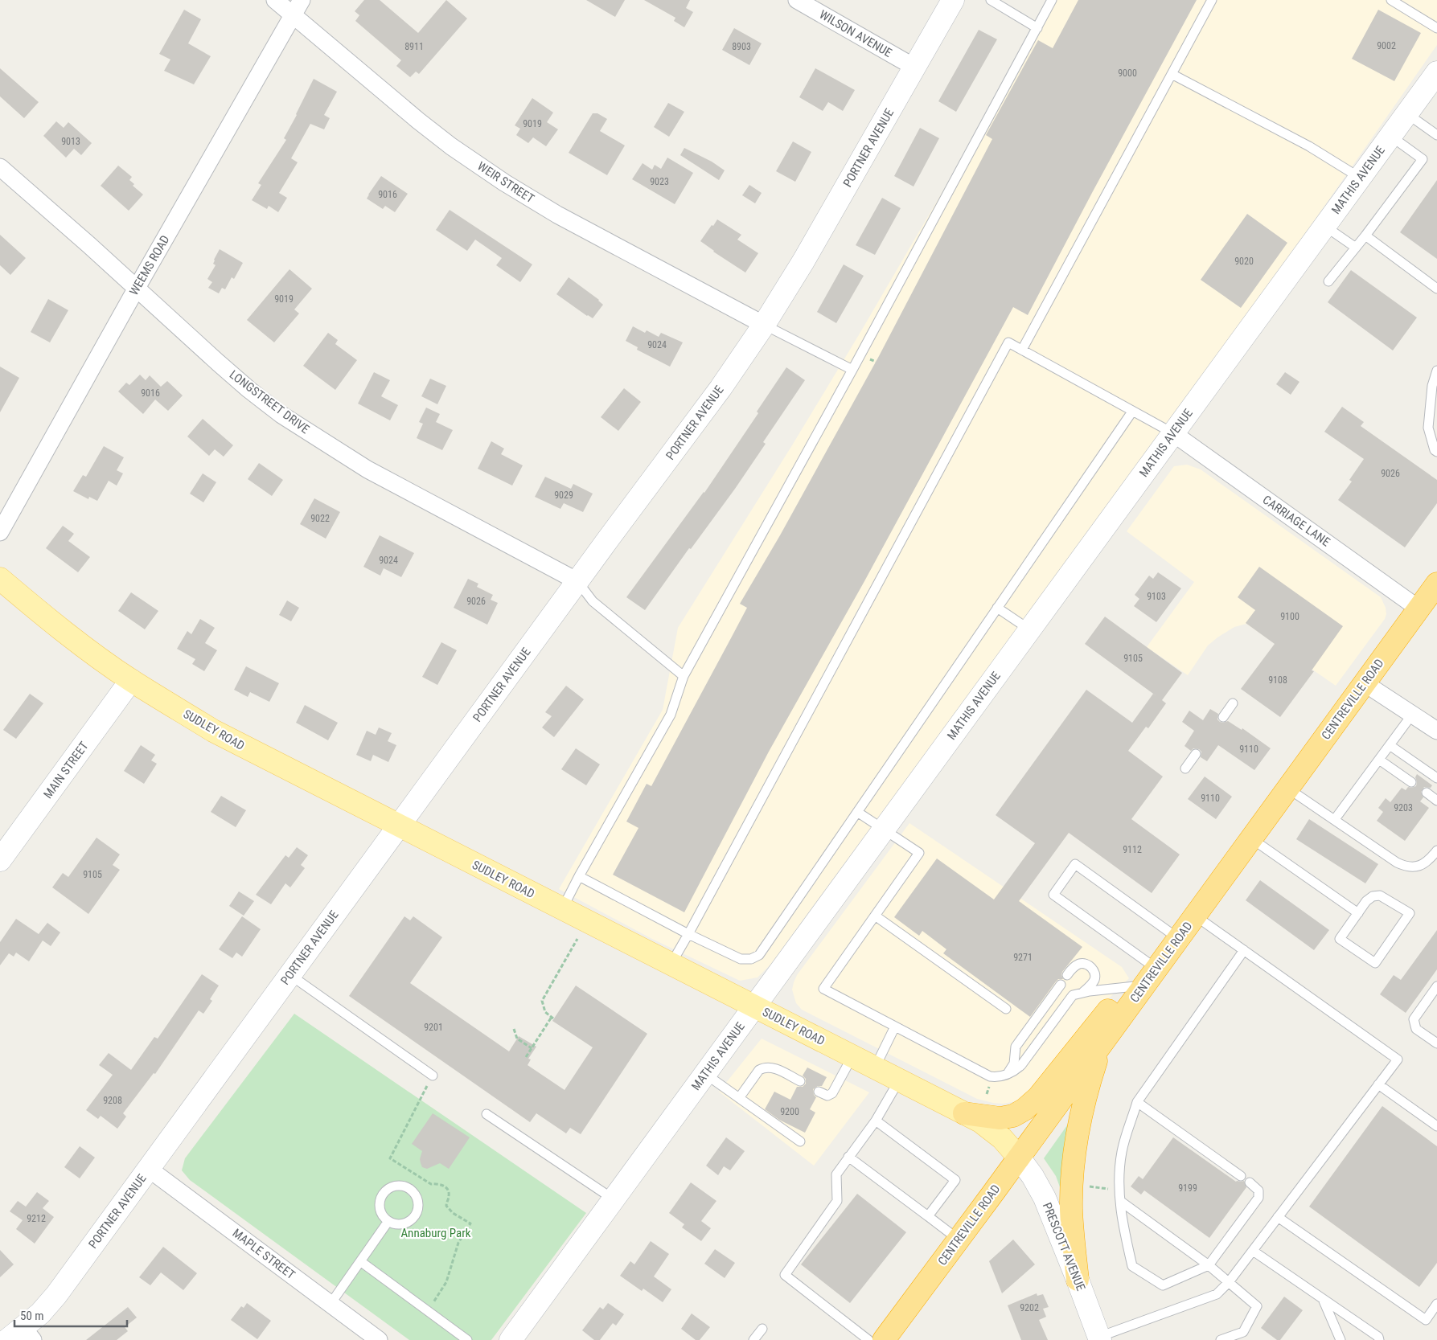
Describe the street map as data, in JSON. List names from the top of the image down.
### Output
{
  "streets": {
    "highway": ["CENTREVILLE ROAD"],
    "main road": ["SUDLEY ROAD"],
    "street": [
      "WILSON AVENUE",
      "PORTNER AVENUE",
      "MATHIS AVENUE",
      "WEIR STREET",
      "WEEMS ROAD",
      "LONGSTREET DRIVE",
      "CARRIAGE LANE",
      "MAIN STREET",
      "PRESCOTT AVENUE",
      "MAPLE STREET"
    ]
  },
  "crossings": [
    ["WILSON AVENUE", "PORTNER AVENUE"],
    ["PORTNER AVENUE", "WEIR STREET"],
    ["PORTNER AVENUE", "LONGSTREET DRIVE"],
    ["PORTNER AVENUE", "SUDLEY ROAD"],
    ["PORTNER AVENUE", "MAPLE STREET"],
    ["MATHIS AVENUE", "CARRIAGE LANE"],
    ["MATHIS AVENUE", "SUDLEY ROAD"],
    ["WEIR STREET", "WEEMS ROAD"],
    ["WEEMS ROAD", "LONGSTREET DRIVE"],
    ["CARRIAGE LANE", "CENTREVILLE ROAD"],
    ["CENTREVILLE ROAD", "SUDLEY ROAD"],
    ["CENTREVILLE ROAD", "PRESCOTT AVENUE"],
    ["SUDLEY ROAD", "MAIN STREET"],
    ["SUDLEY ROAD", "PRESCOTT AVENUE"]
  ],
  "parks": ["Annaburg Park"],
  "house_numbers": [
    "9002",
    "8911",
    "8903",
    "9000",
    "9019",
    "9013",
    "9023",
    "9016",
    "9020",
    "9019",
    "9024",
    "9016",
    "9026",
    "9029",
    "9022",
    "9024",
    "9103",
    "9026",
    "9100",
    "9105",
    "9108",
    "9110",
    "9110",
    "9203",
    "9112",
    "9105",
    "9271",
    "9201",
    "9208",
    "9200",
    "9199",
    "9212",
    "9202"
  ],
  "scale_bar": "50 m"
}
